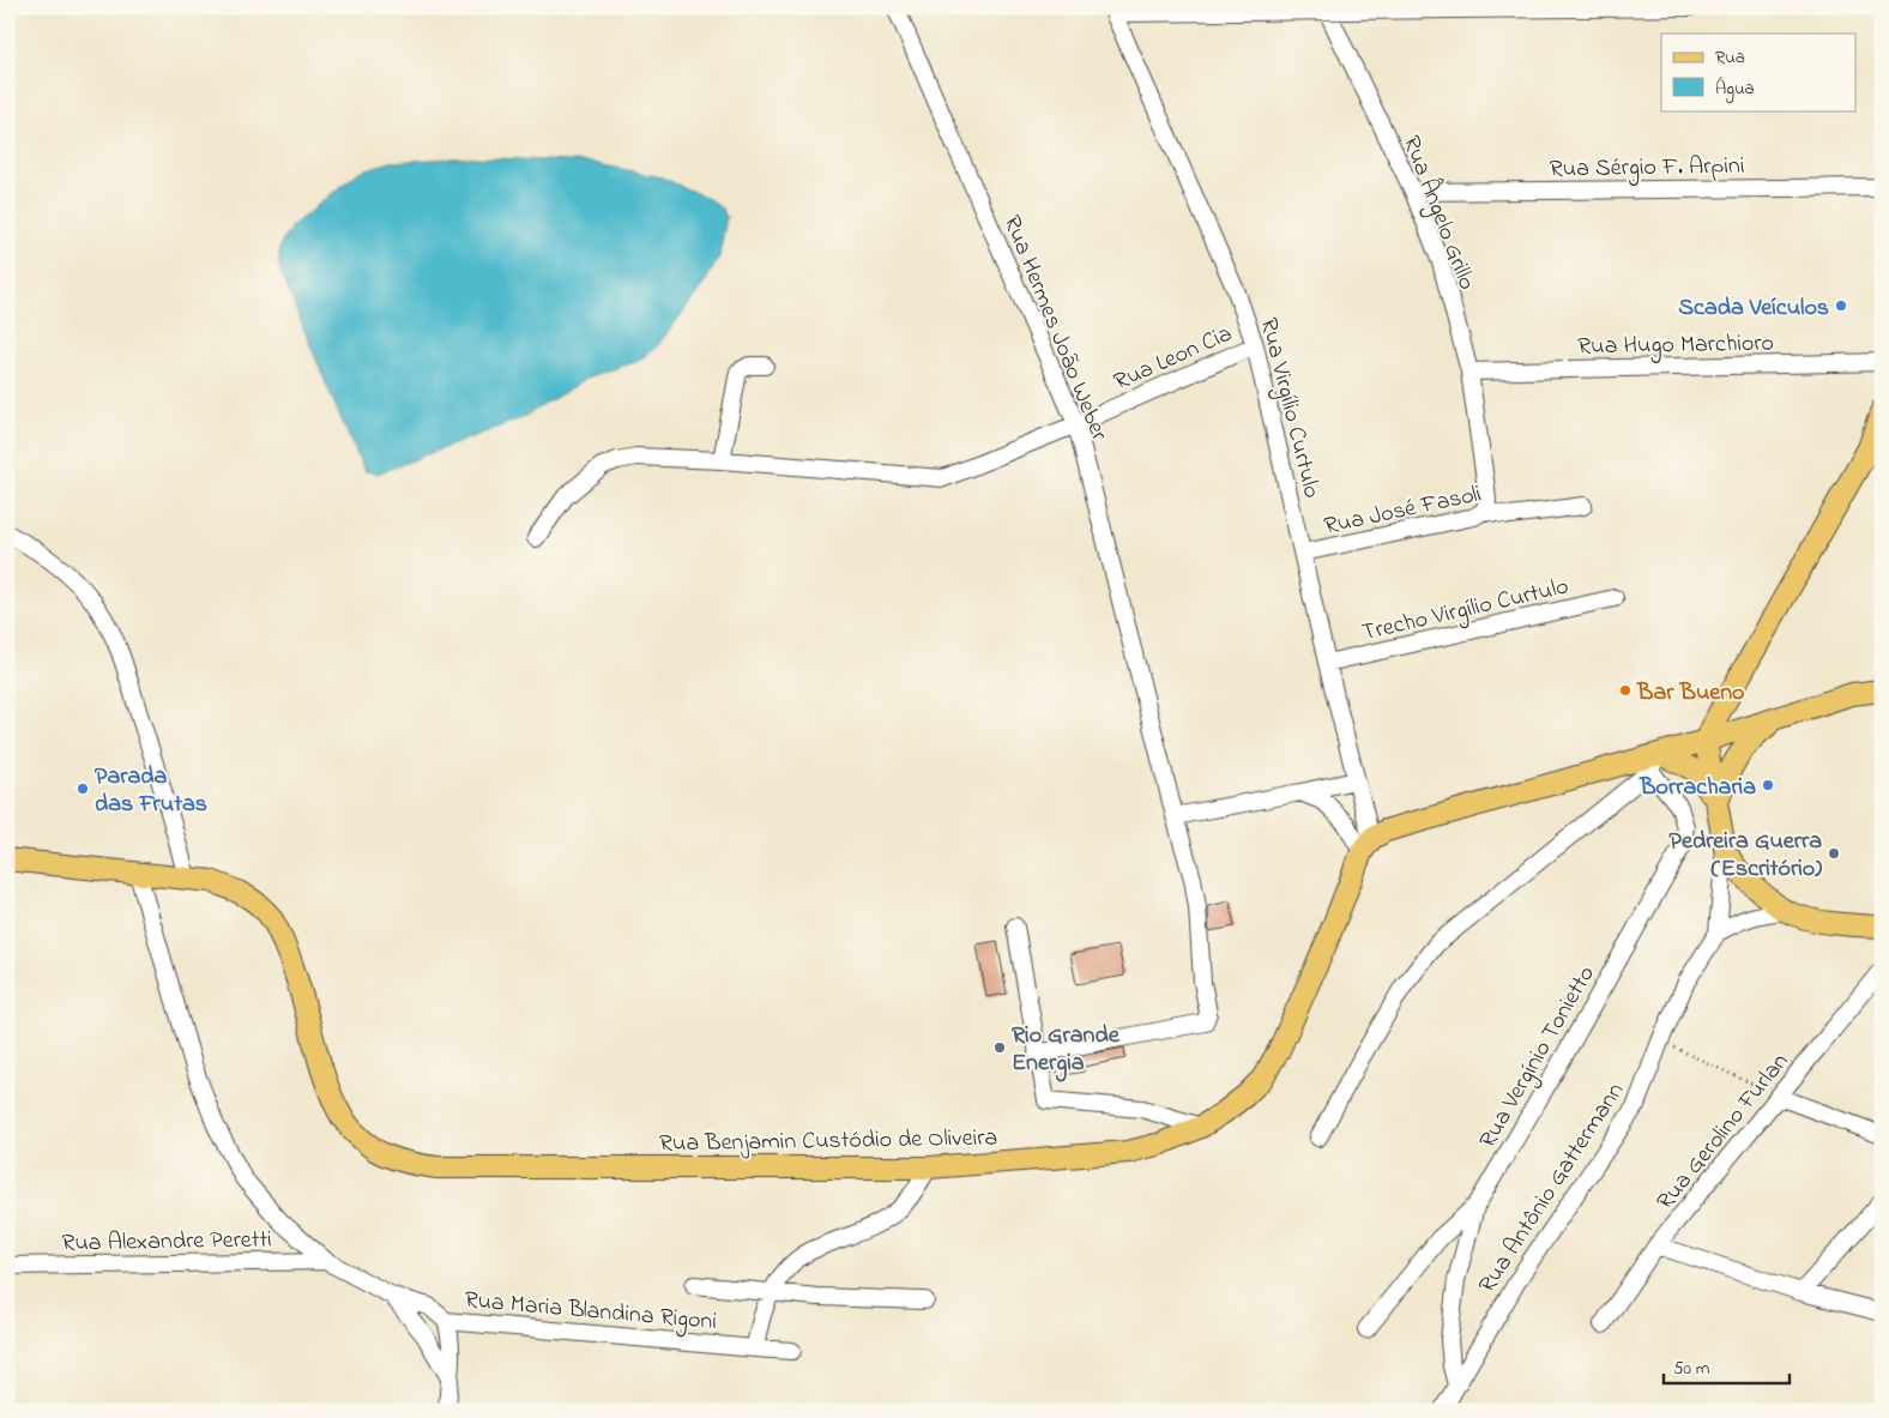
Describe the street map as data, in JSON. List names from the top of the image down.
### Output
{
  "streets": {
    "main road": ["Rua Benjamin Custódio de Oliveira"],
    "street": [
      "Rua Sérgio F. Arpini",
      "Rua Ângelo Grillo",
      "Rua Hermes João Weber",
      "Rua Hugo Marchioro",
      "Rua Leon Cia",
      "Rua Virgílio Curtulo",
      "Rua José Fasoli",
      "Trecho Virgílio Curtulo",
      "Rua Vergínio Tonietto",
      "Rua Gerolino Furlan",
      "Rua Antônio Gattermann",
      "Rua Alexandre Peretti",
      "Rua Maria Blandina Rigoni"
    ]
  },
  "crossings": [
    ["Rua Sérgio F. Arpini", "Rua Ângelo Grillo"],
    ["Rua Ângelo Grillo", "Rua Hugo Marchioro"],
    ["Rua Ângelo Grillo", "Rua José Fasoli"],
    ["Rua Hermes João Weber", "Rua Leon Cia"],
    ["Rua Leon Cia", "Rua Virgílio Curtulo"],
    ["Rua Virgílio Curtulo", "Rua José Fasoli"],
    ["Rua Virgílio Curtulo", "Trecho Virgílio Curtulo"],
    ["Rua Virgílio Curtulo", "Rua Benjamin Custódio de Oliveira"],
    ["Rua Vergínio Tonietto", "Rua Antônio Gattermann"],
    ["Rua Benjamin Custódio de Oliveira", "Rua Maria Blandina Rigoni"],
    ["Rua Alexandre Peretti", "Rua Maria Blandina Rigoni"]
  ],
  "places": [
    "Scada Veículos",
    "Bar Bueno",
    "Borracharia",
    "Parada das Frutas",
    "Pedreira Guerra (Escritório)",
    "Rio Grande Energia"
  ],
  "legend": ["Rua", "Água"],
  "scale_bar": "50 m"
}
